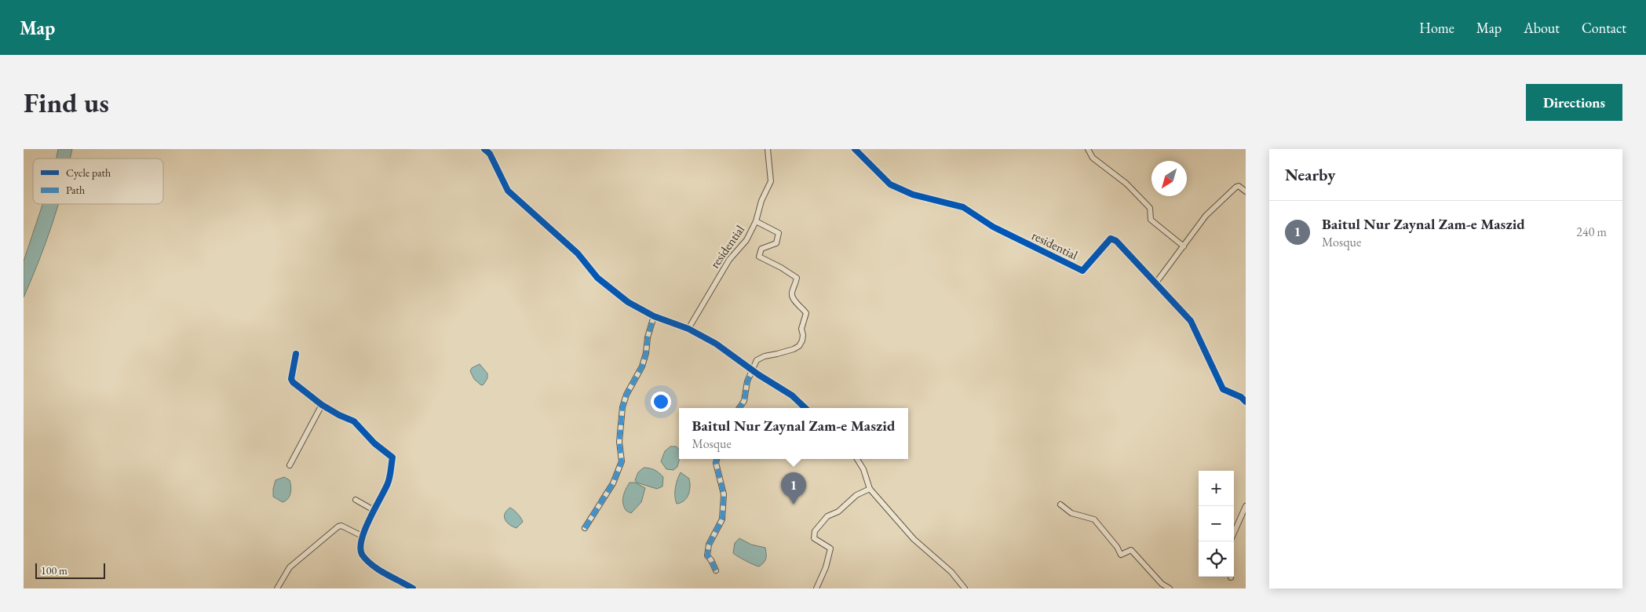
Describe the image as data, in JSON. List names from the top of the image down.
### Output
{
  "streets": {
    "street": ["residential"]
  },
  "legend": ["Cycle path", "Path"],
  "scale_bar": "100 m",
  "north": "bottom left",
  "page": {
    "header": "Map",
    "nav": [
      "Home",
      "Map",
      "About",
      "Contact"
    ],
    "buttons": "Directions",
    "title": "Find us",
    "heading": "Nearby",
    "list": [
      {
        "mark": "1",
        "name": "Baitul Nur Zaynal Zam-e Maszid",
        "note": "Mosque",
        "value": "240 m"
      }
    ],
    "popup": ["Baitul Nur Zaynal Zam-e Maszid", "Mosque"],
    "map_buttons": ["+", "−"],
    "pins": "1",
    "scale": "100 m"
  }
}
